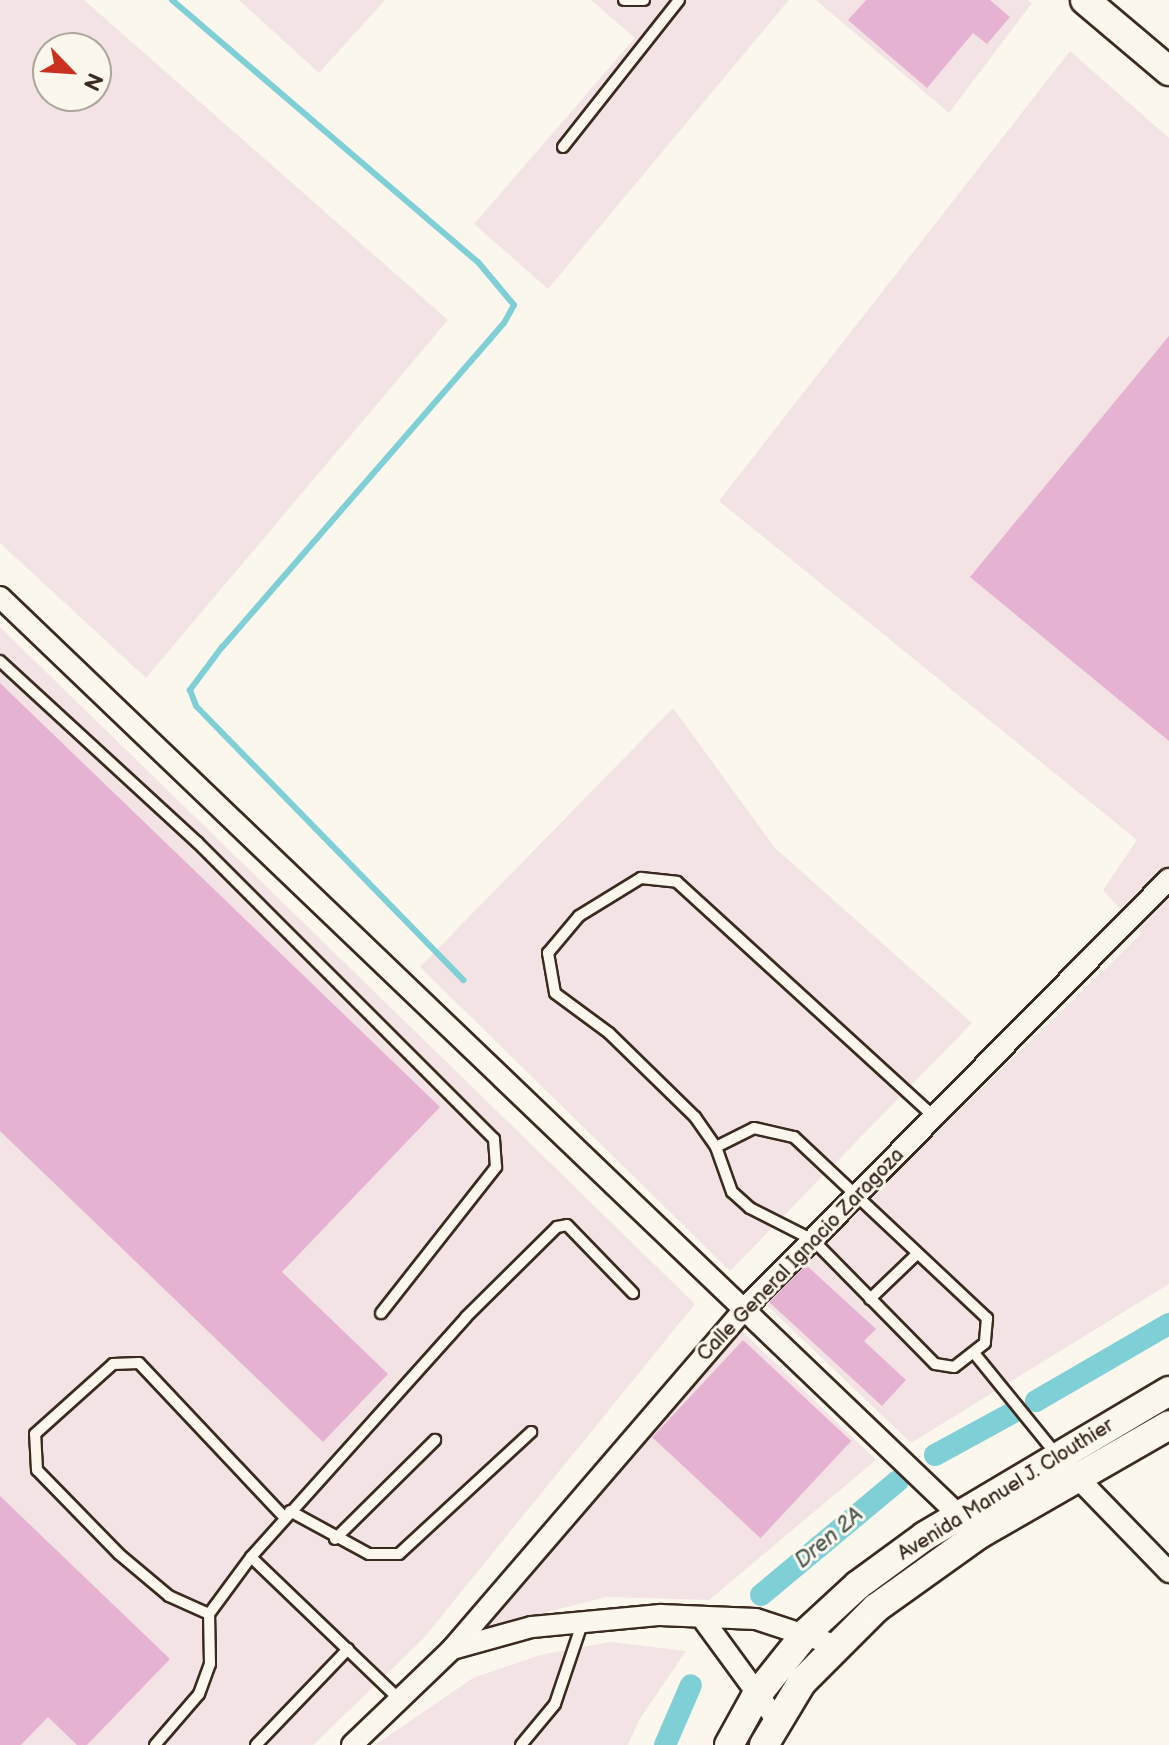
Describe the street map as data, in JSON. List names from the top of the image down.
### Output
{
  "streets": {
    "main road": ["Avenida Manuel J. Clouthier"],
    "street": ["Calle General Ignacio Zaragoza"]
  },
  "water": ["Dren 2A"],
  "north": "bottom right"
}
